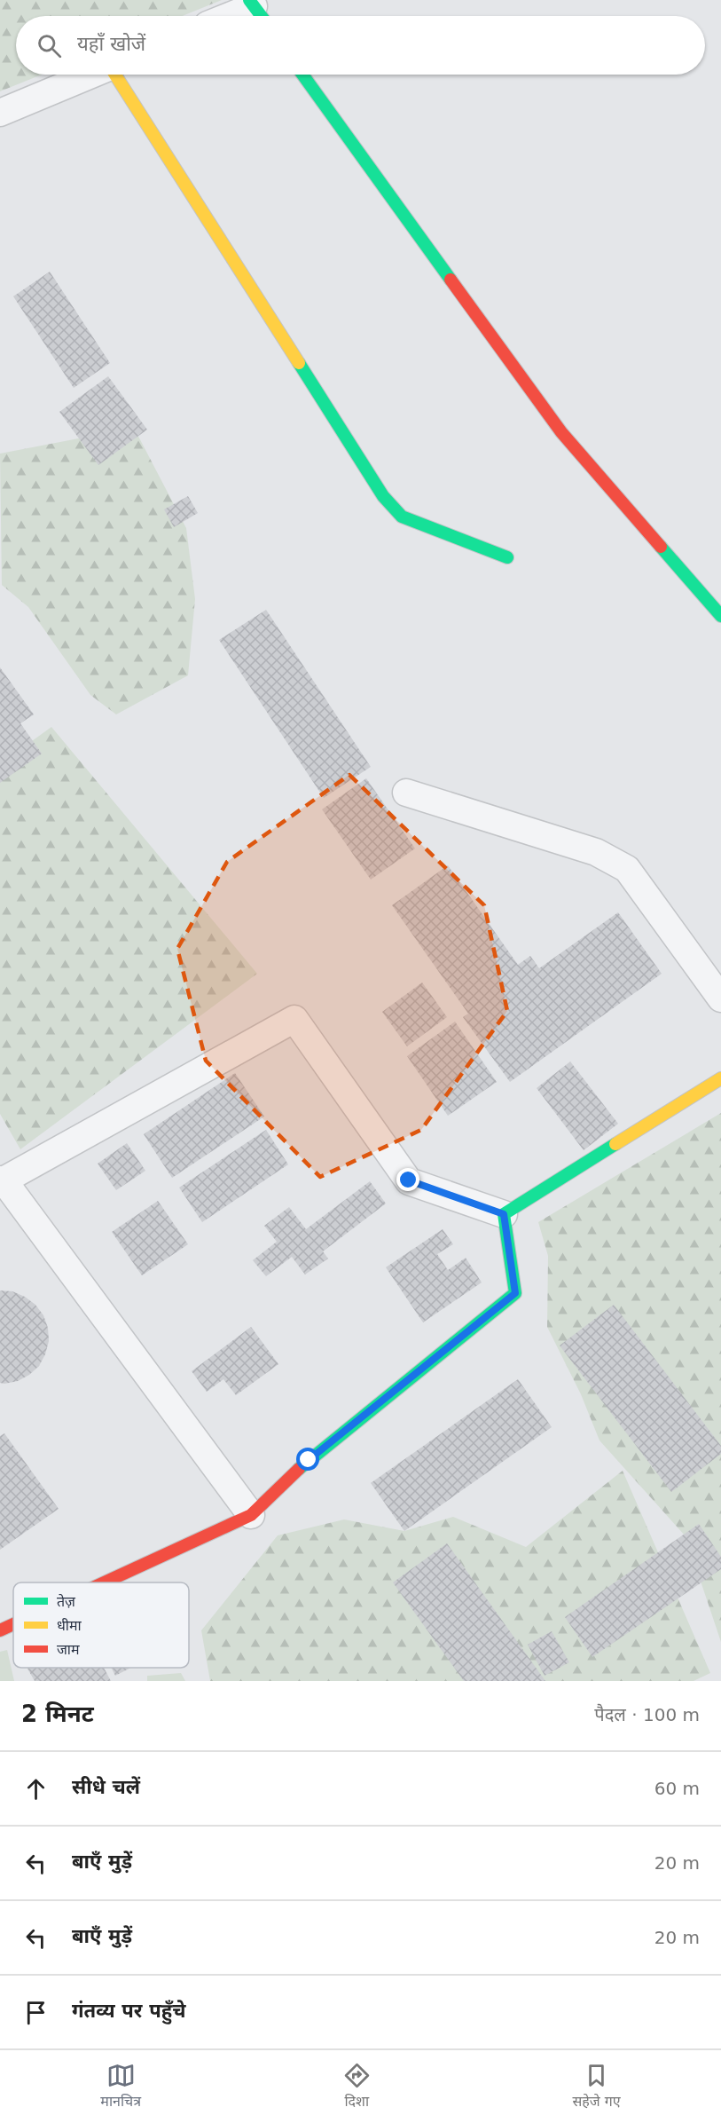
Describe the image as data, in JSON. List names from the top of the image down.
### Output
{
  "legend": ["तेज़", "धीमा", "जाम"],
  "page": {
    "search": "यहाँ खोजें",
    "heading": ["2 मिनट", "पैदल · 100 m"],
    "list": [
      ["सीधे चलें", "60 m"],
      ["बाएँ मुड़ें", "20 m"],
      ["बाएँ मुड़ें", "20 m"],
      "गंतव्य पर पहुँचे"
    ],
    "nav": ["मानचित्र", "दिशा", "सहेजे गए"]
  }
}
